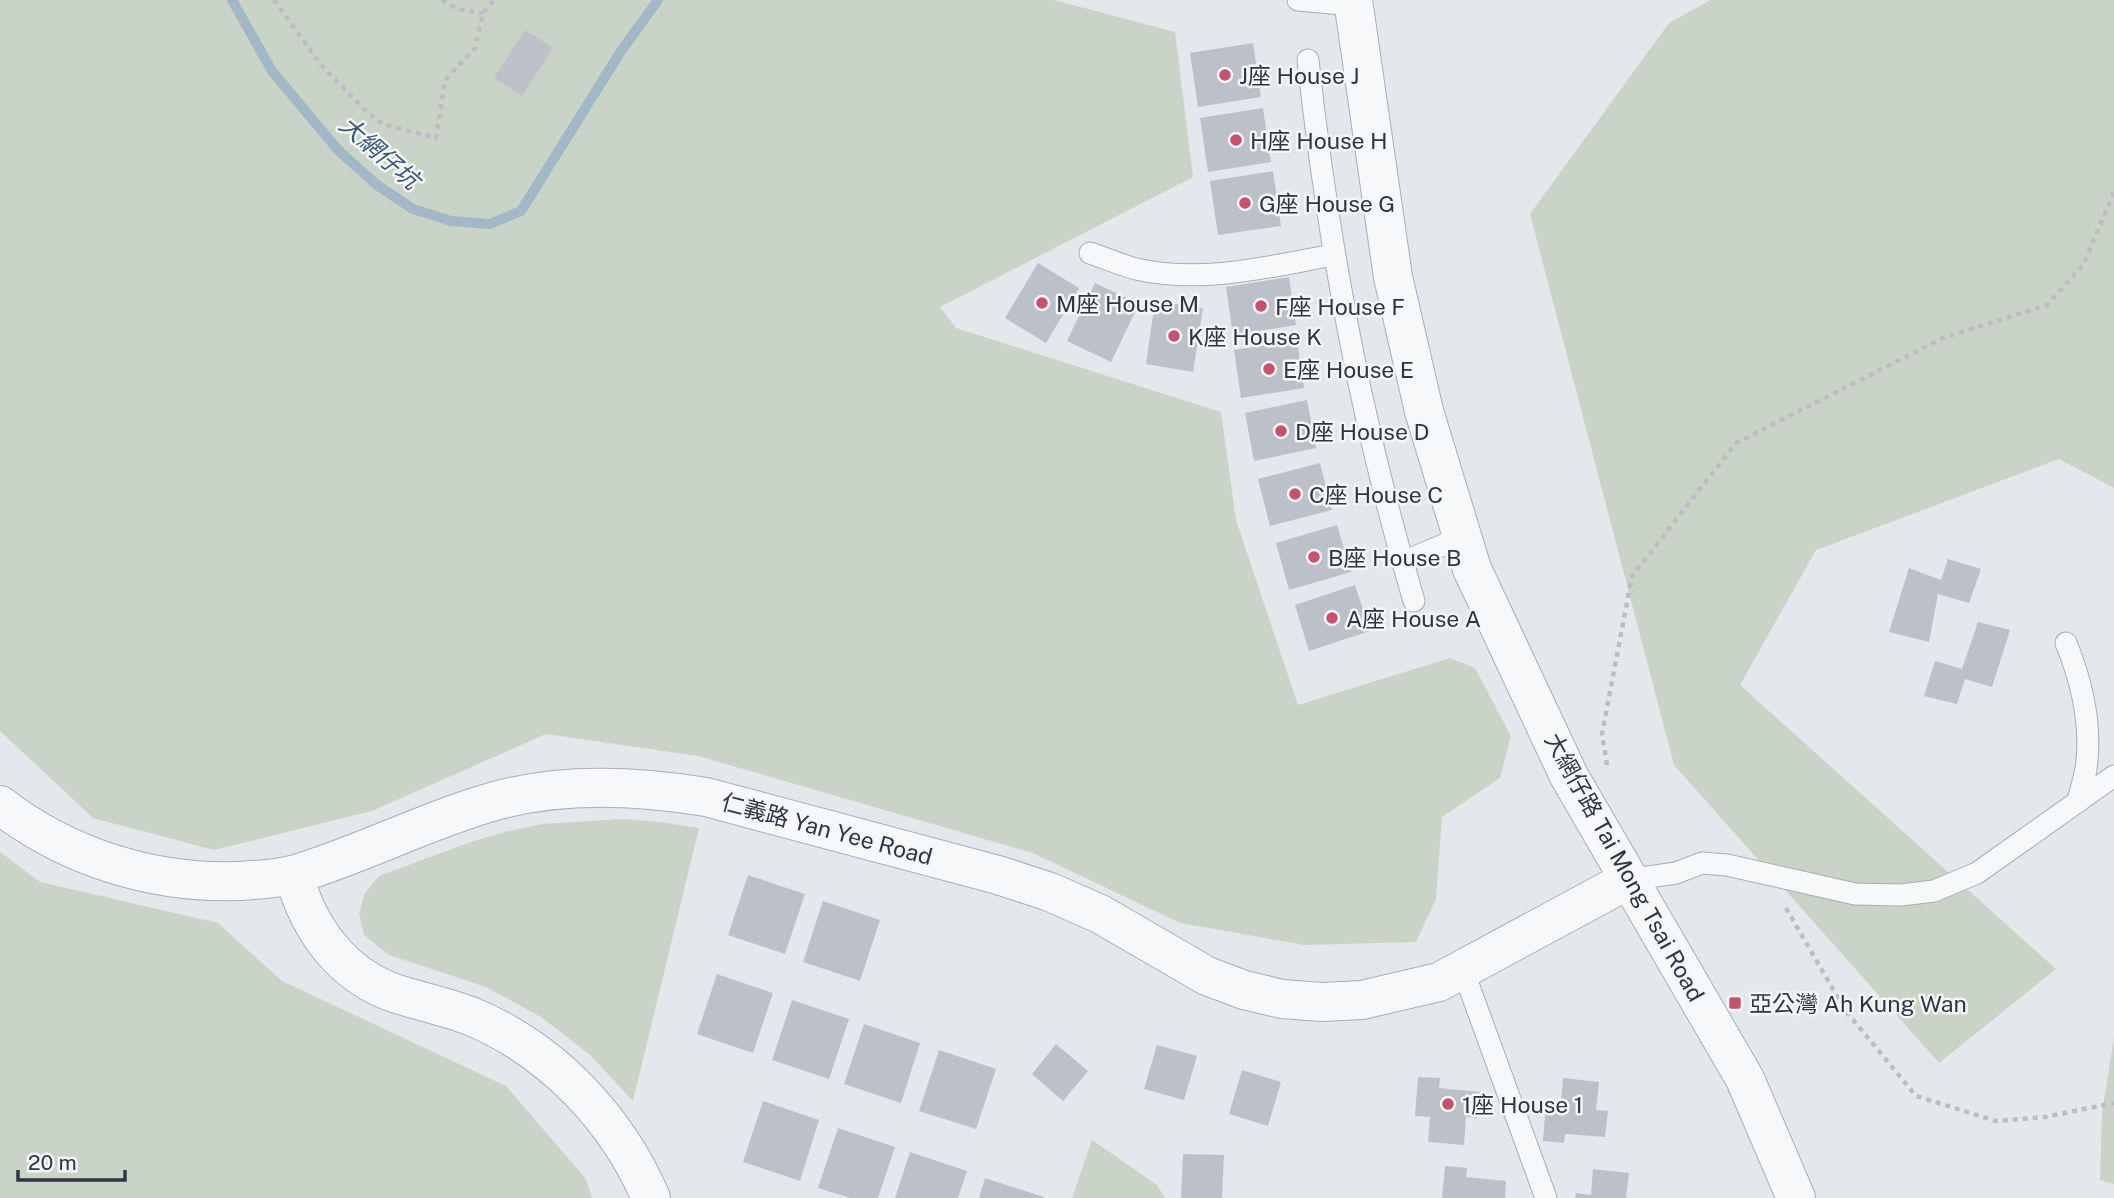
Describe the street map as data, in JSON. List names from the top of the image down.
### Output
{
  "streets": {
    "street": ["仁義路 Yan Yee Road", "大網仔路 Tai Mong Tsai Road"]
  },
  "crossings": [
    ["仁義路 Yan Yee Road", "大網仔路 Tai Mong Tsai Road"]
  ],
  "water": ["大網仔坑"],
  "places": {
    "other": [
      "J座 House J",
      "H座 House H",
      "G座 House G",
      "M座 House M",
      "F座 House F",
      "K座 House K",
      "E座 House E",
      "D座 House D",
      "C座 House C",
      "B座 House B",
      "A座 House A",
      "1座 House 1"
    ],
    "transit": ["亞公灣 Ah Kung Wan"]
  },
  "scale_bar": "20 m"
}
